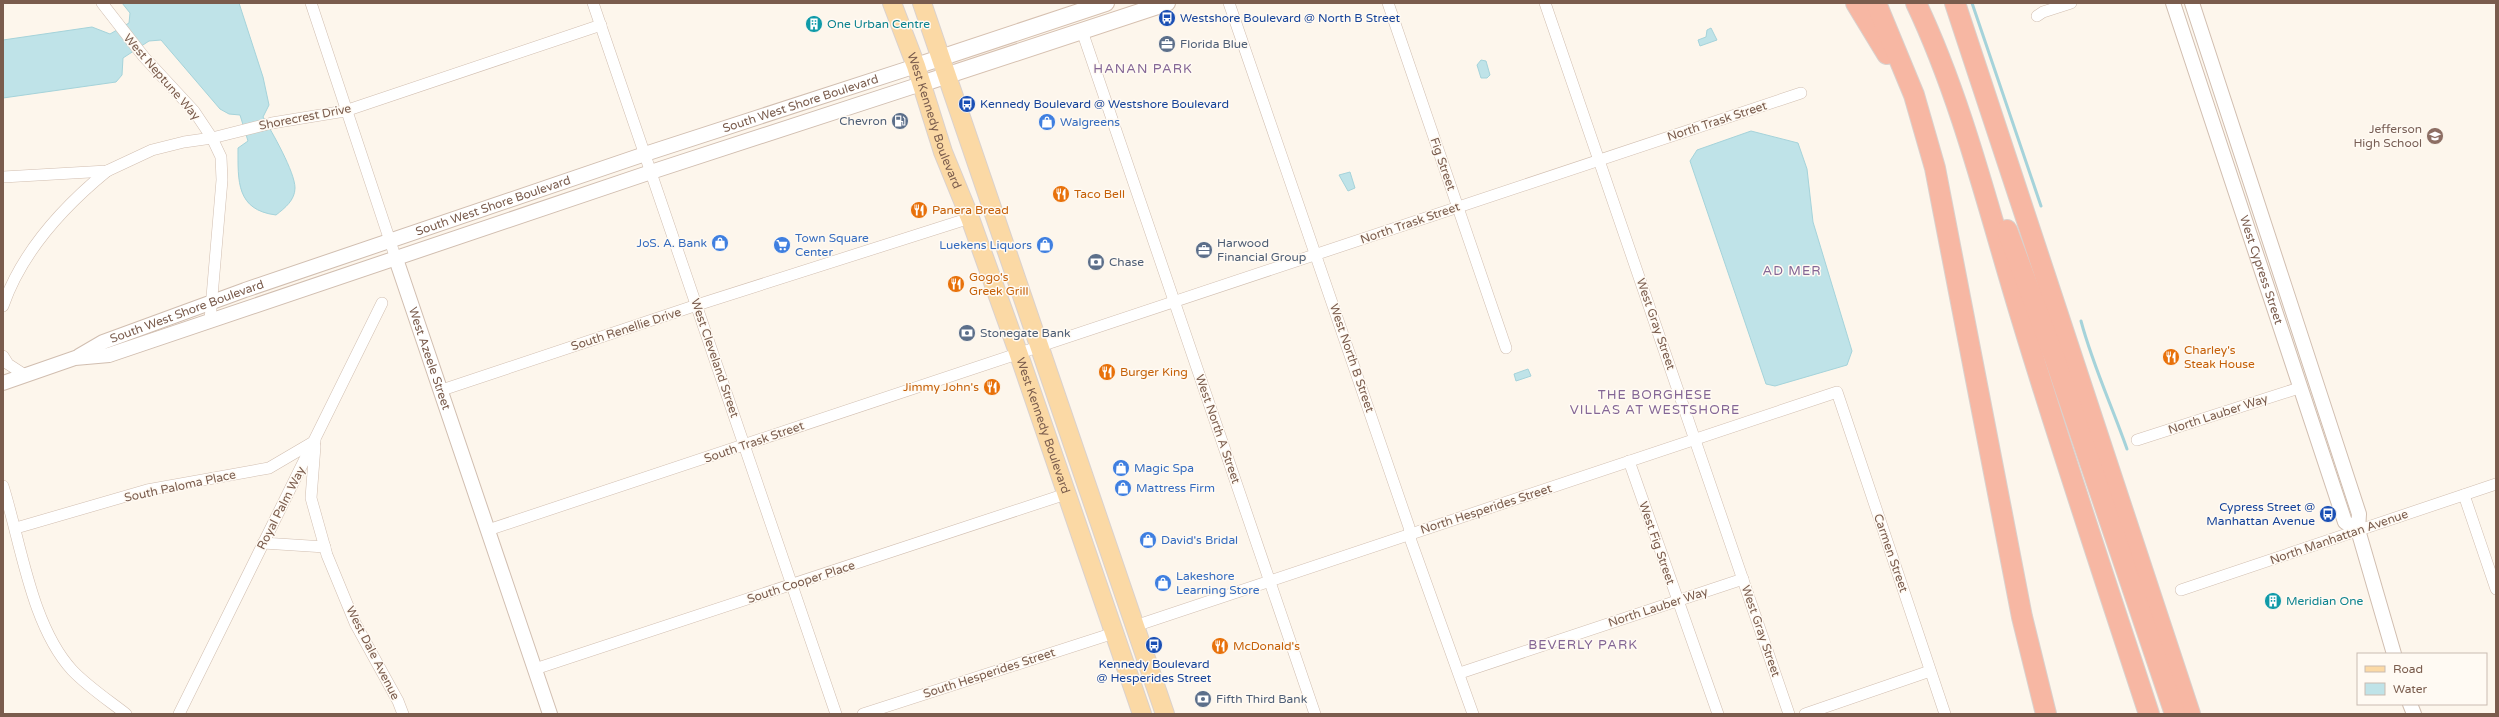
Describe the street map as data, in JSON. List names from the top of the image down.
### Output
{
  "streets": {
    "main road": ["West Kennedy Boulevard"],
    "street": [
      "West Neptune Way",
      "South West Shore Boulevard",
      "Shorecrest Drive",
      "North Trask Street",
      "Fig Street",
      "West Cypress Street",
      "West Gray Street",
      "South Renellie Drive",
      "West Azeele Street",
      "West Cleveland Street",
      "West North B Street",
      "North Lauber Way",
      "West North A Street",
      "South Trask Street",
      "South Paloma Place",
      "Royal Palm Way",
      "North Hesperides Street",
      "North Manhattan Avenue",
      "West Fig Street",
      "Carmen Street",
      "South Cooper Place",
      "West Dale Avenue",
      "South Hesperides Street"
    ]
  },
  "crossings": [
    ["West Neptune Way", "South West Shore Boulevard"],
    ["West Neptune Way", "Shorecrest Drive"],
    ["South West Shore Boulevard", "West Kennedy Boulevard"],
    ["South West Shore Boulevard", "West Azeele Street"],
    ["South West Shore Boulevard", "West Cleveland Street"],
    ["Shorecrest Drive", "West Azeele Street"],
    ["Shorecrest Drive", "West Cleveland Street"],
    ["West Kennedy Boulevard", "North Trask Street"],
    ["West Kennedy Boulevard", "South Renellie Drive"],
    ["West Kennedy Boulevard", "South Trask Street"],
    ["West Kennedy Boulevard", "North Hesperides Street"],
    ["West Kennedy Boulevard", "South Cooper Place"],
    ["West Kennedy Boulevard", "South Hesperides Street"],
    ["North Trask Street", "Fig Street"],
    ["North Trask Street", "West Gray Street"],
    ["North Trask Street", "West North B Street"],
    ["North Trask Street", "West North A Street"],
    ["North Trask Street", "South Trask Street"],
    ["West Cypress Street", "North Lauber Way"],
    ["West Cypress Street", "North Manhattan Avenue"],
    ["West Gray Street", "North Lauber Way"],
    ["West Gray Street", "North Hesperides Street"],
    ["South Renellie Drive", "West Azeele Street"],
    ["South Renellie Drive", "West Cleveland Street"],
    ["West Azeele Street", "South Trask Street"],
    ["West Azeele Street", "South Cooper Place"],
    ["West Cleveland Street", "South Trask Street"],
    ["West Cleveland Street", "South Cooper Place"],
    ["West North B Street", "North Lauber Way"],
    ["West North B Street", "North Hesperides Street"],
    ["North Lauber Way", "West Fig Street"],
    ["West North A Street", "North Hesperides Street"],
    ["South Paloma Place", "Royal Palm Way"],
    ["South Paloma Place", "West Dale Avenue"],
    ["Royal Palm Way", "West Dale Avenue"],
    ["North Hesperides Street", "West Fig Street"],
    ["North Hesperides Street", "Carmen Street"]
  ],
  "districts": [
    "HANAN PARK",
    "AD MER",
    "THE BORGHESE VILLAS AT WESTSHORE",
    "BEVERLY PARK"
  ],
  "places": {
    "bus stop": [
      "Westshore Boulevard @ North B Street",
      "Kennedy Boulevard @ Westshore Boulevard",
      "Cypress Street @ Manhattan Avenue",
      "Kennedy Boulevard @ Hesperides Street"
    ],
    "building": ["One Urban Centre", "Meridian One"],
    "office": ["Florida Blue", "Harwood Financial Group"],
    "fuel station": ["Chevron"],
    "shop": [
      "Walgreens",
      "JoS. A. Bank",
      "Luekens Liquors",
      "Magic Spa",
      "Mattress Firm",
      "David's Bridal",
      "Lakeshore Learning Store"
    ],
    "school or university": ["Jefferson High School"],
    "restaurant": [
      "Taco Bell",
      "Panera Bread",
      "Gogo's Greek Grill",
      "Charley's Steak House",
      "Burger King",
      "Jimmy John's",
      "McDonald's"
    ],
    "supermarket": ["Town Square Center"],
    "bank": ["Chase", "Stonegate Bank", "Fifth Third Bank"]
  },
  "legend": ["Road", "Water"]
}
